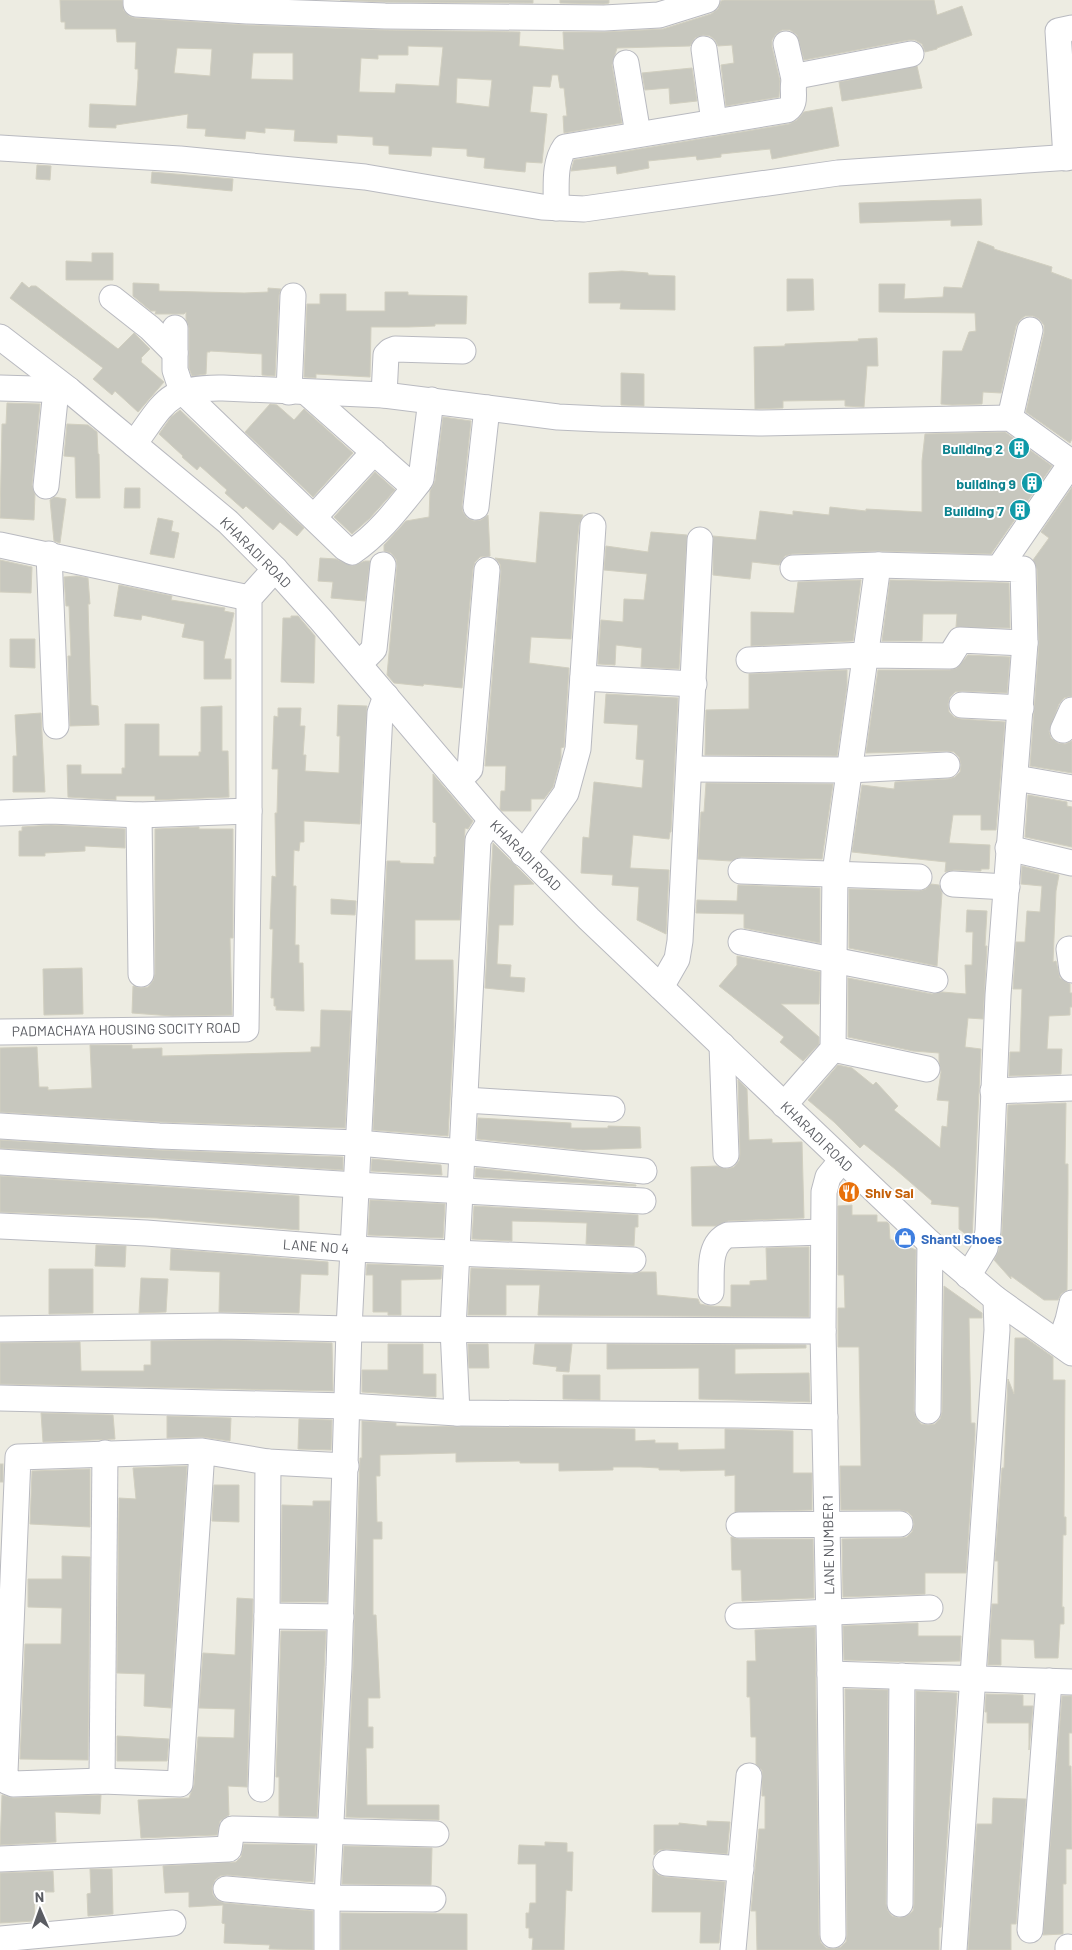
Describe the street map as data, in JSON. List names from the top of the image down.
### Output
{
  "streets": {
    "street": [
      "KHARADI ROAD",
      "PADMACHAYA HOUSING SOCITY ROAD",
      "LANE NO 4",
      "LANE NUMBER 1"
    ]
  },
  "crossings": [
    ["KHARADI ROAD", "LANE NUMBER 1"]
  ],
  "places": {
    "building": ["Building 2", "building 9", "Building 7"],
    "restaurant": ["Shiv Sai"],
    "shop": ["Shanti Shoes"]
  },
  "north": "top"
}
